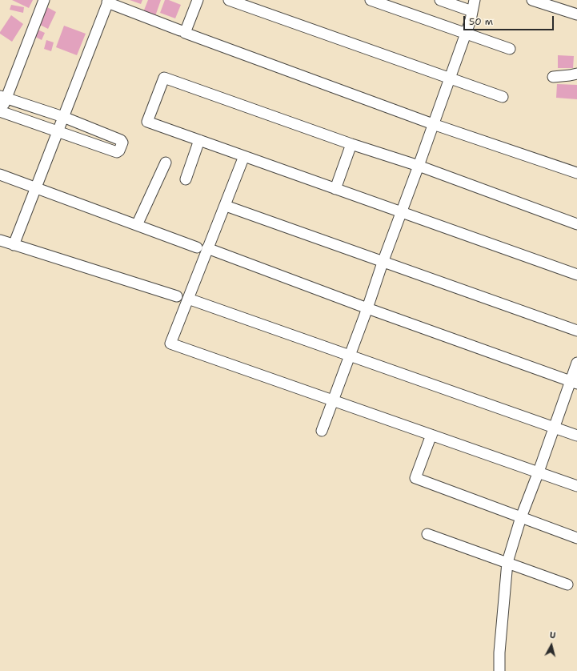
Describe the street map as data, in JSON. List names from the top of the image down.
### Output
{
  "scale_bar": "50 m",
  "north": "top"
}
